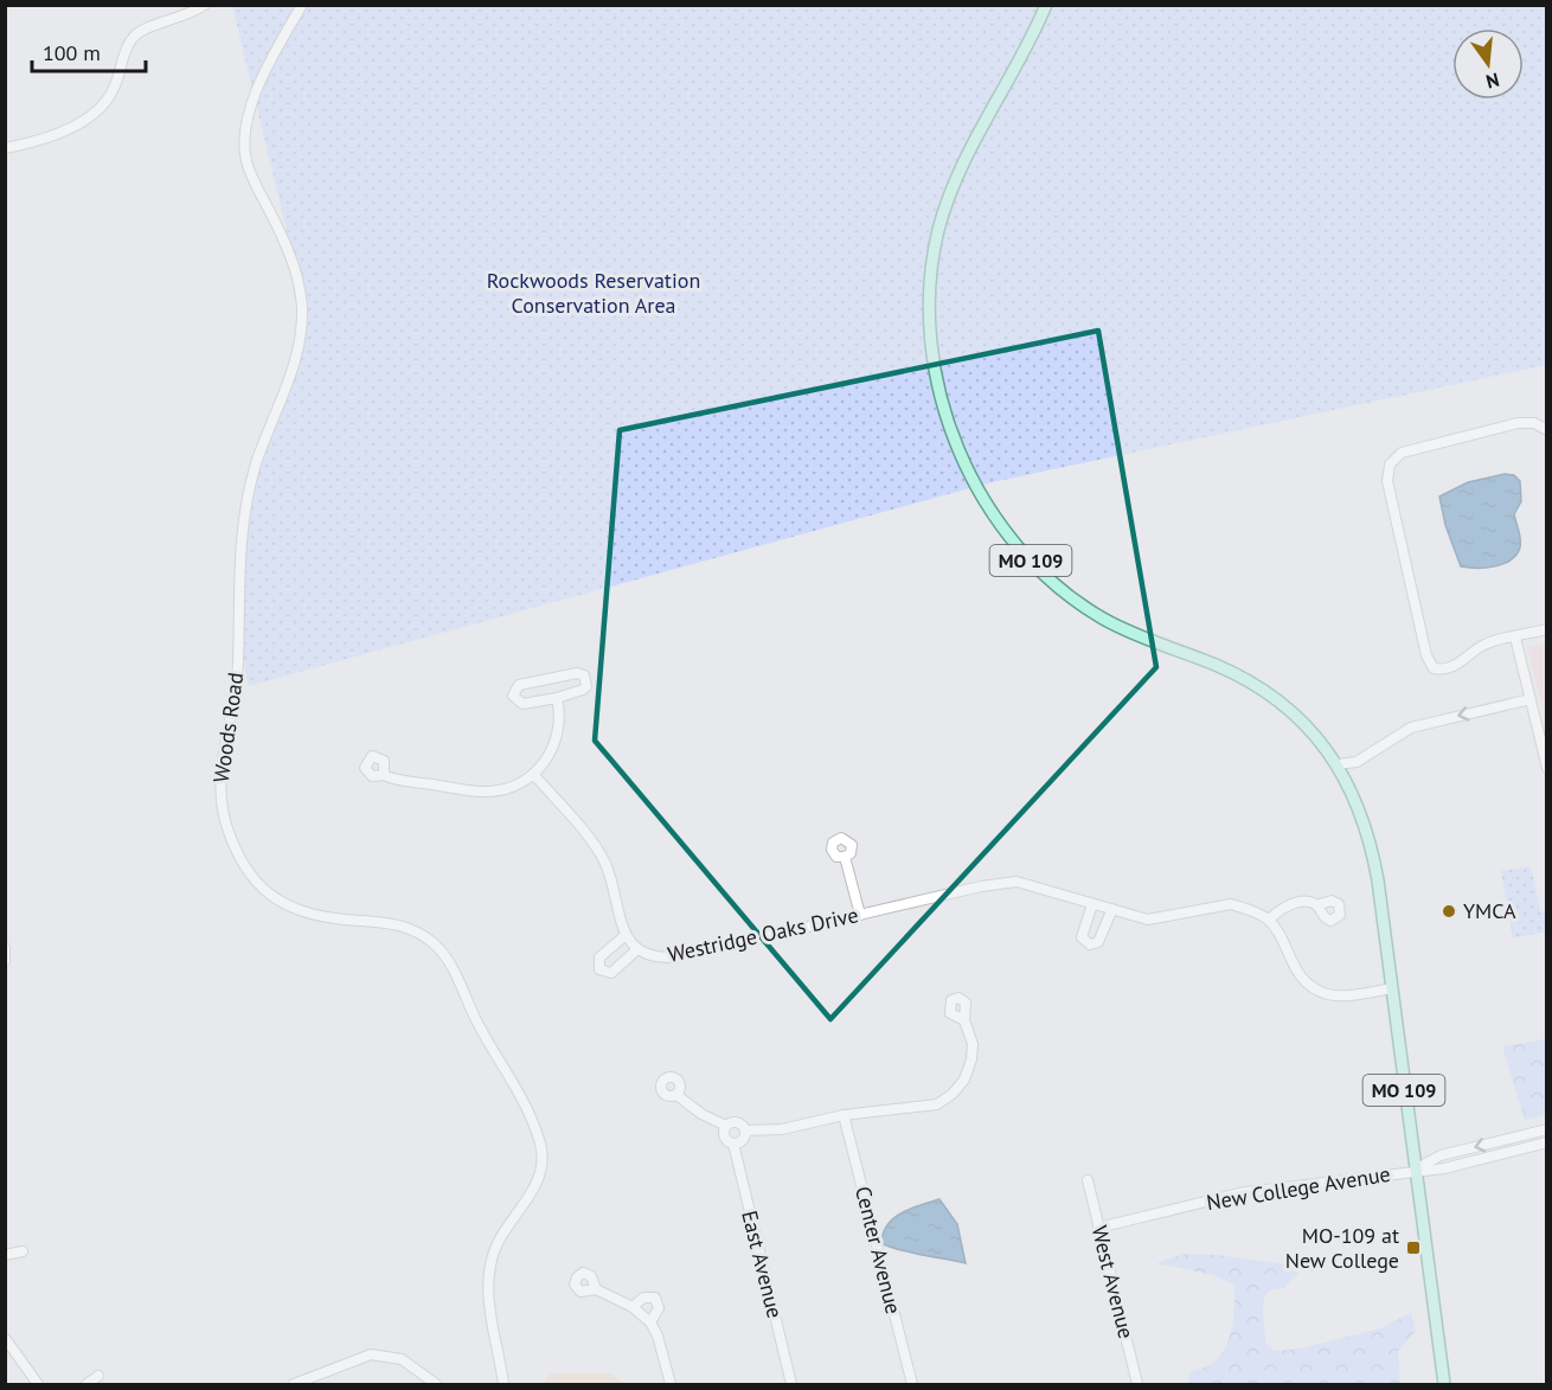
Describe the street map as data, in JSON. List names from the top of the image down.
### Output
{
  "streets": {
    "main road": ["MO 109"],
    "street": [
      "Woods Road",
      "Westridge Oaks Drive",
      "New College Avenue",
      "Center Avenue",
      "East Avenue",
      "West Avenue"
    ]
  },
  "crossings": [
    ["MO 109", "New College Avenue"],
    ["New College Avenue", "West Avenue"]
  ],
  "parks": ["Rockwoods Reservation Conservation Area"],
  "places": {
    "other": ["YMCA"],
    "transit": ["MO-109 at New College"]
  },
  "scale_bar": "100 m",
  "north": "bottom"
}
